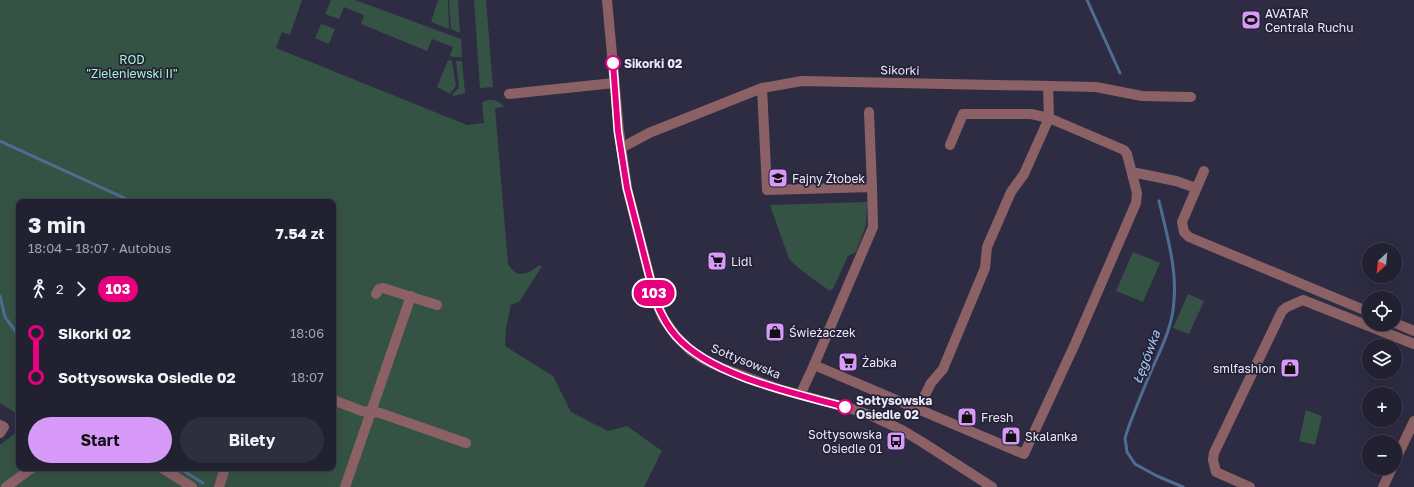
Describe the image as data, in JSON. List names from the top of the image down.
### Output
{
  "streets": {
    "street": ["Sikorki", "Sołtysowska"]
  },
  "crossings": [
    ["Sikorki", "Sołtysowska"]
  ],
  "water": ["Łęgówka"],
  "parks": ["ROD \"Zieleniewski II\""],
  "places": {
    "sports": ["AVATAR Centrala Ruchu"],
    "other": ["Sikorki 02", "Sołtysowska Osiedle 02"],
    "school or university": ["Fajny Żłobek"],
    "supermarket": ["Lidl", "Żabka"],
    "shop": [
      "Świeżaczek",
      "smlfashion",
      "Fresh",
      "Skalanka"
    ],
    "bus stop": ["Sołtysowska Osiedle 01"]
  },
  "lines": ["bus line 103"],
  "north": "bottom left",
  "page": {
    "on_map": "103",
    "heading": ["3 min", "18:04 – 18:07 · Autobus", "7.54 zł"],
    "map_buttons": ["+", "−"],
    "legs": ["2", "103"],
    "list": [
      {
        "name": "Sikorki 02",
        "value": "18:06"
      },
      {
        "name": "Sołtysowska Osiedle 02",
        "value": "18:07"
      }
    ],
    "buttons": ["Start", "Bilety"]
  }
}
